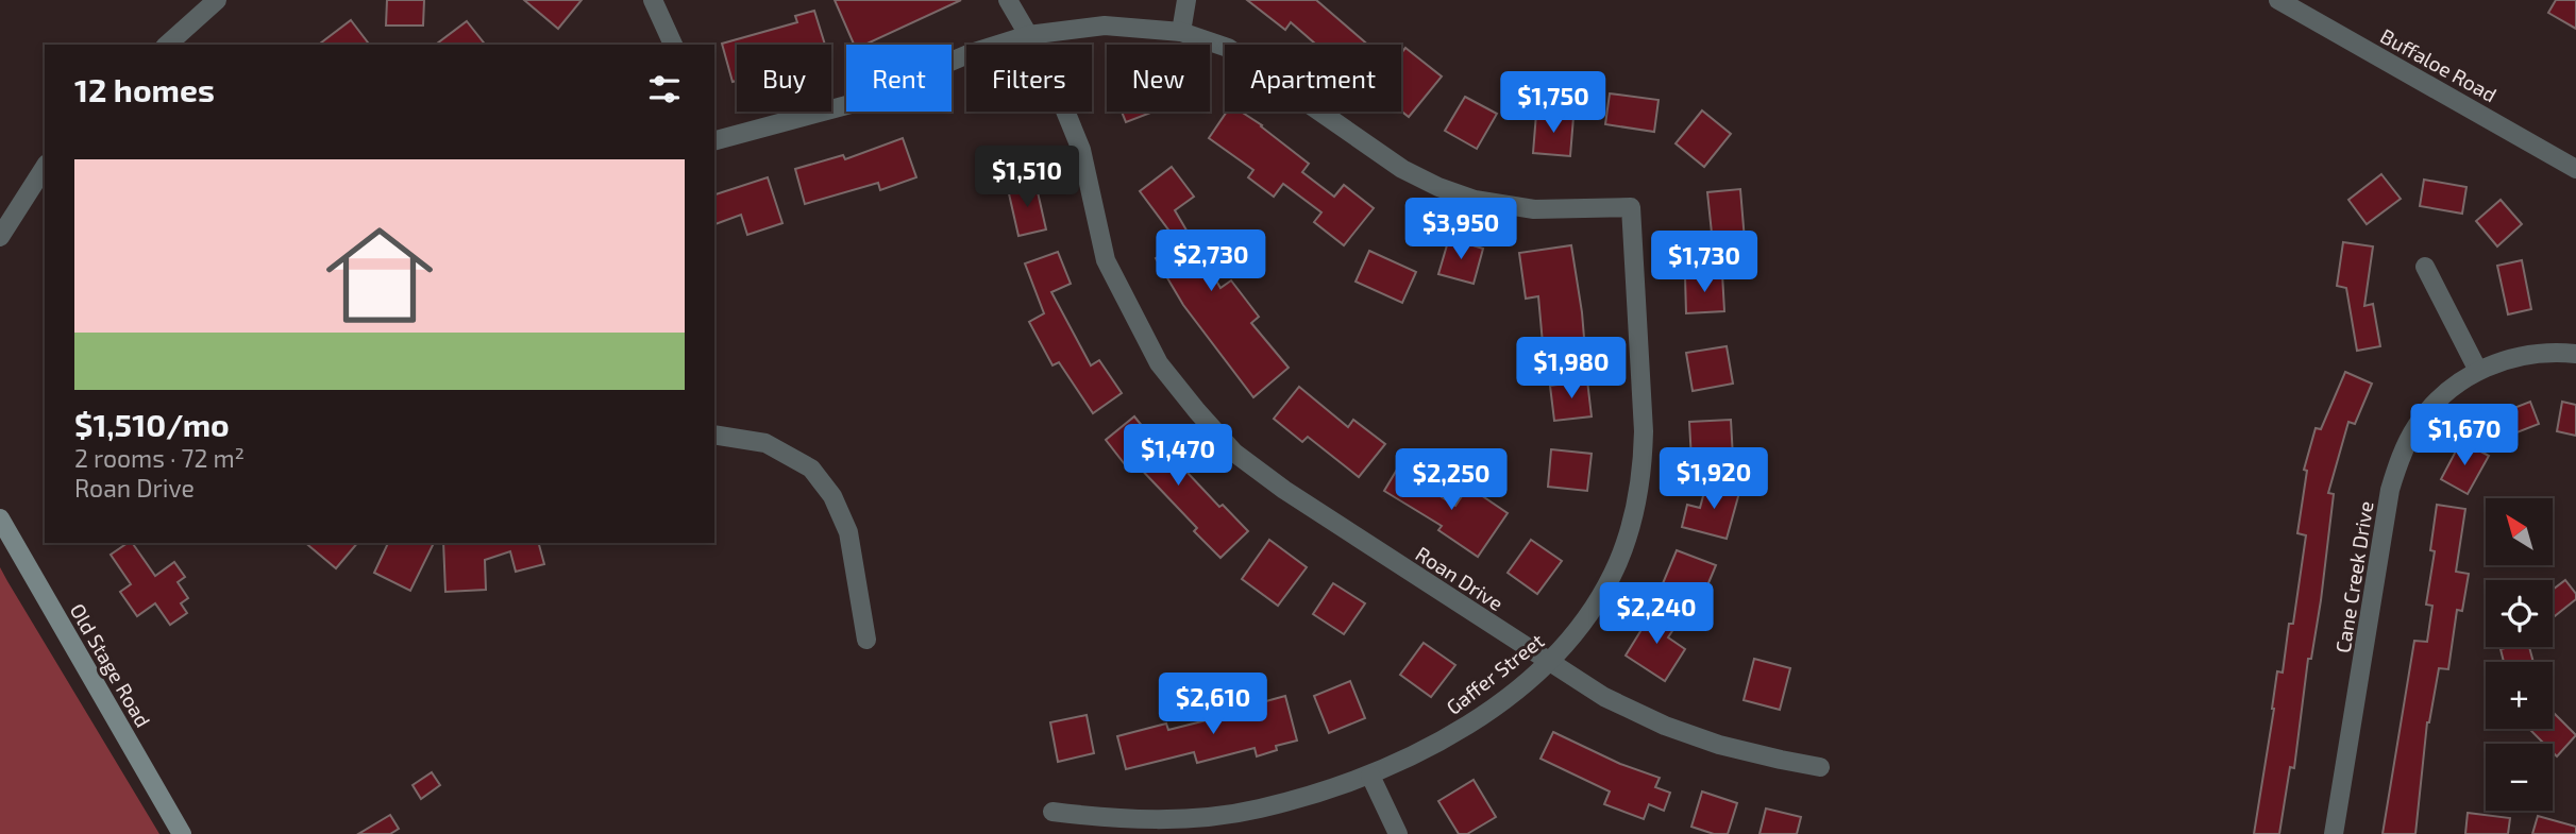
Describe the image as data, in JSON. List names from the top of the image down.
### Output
{
  "streets": {
    "main road": ["Old Stage Road"],
    "street": [
      "Buffaloe Road",
      "Cane Creek Drive",
      "Roan Drive",
      "Gaffer Street"
    ]
  },
  "crossings": [
    ["Roan Drive", "Gaffer Street"]
  ],
  "north": "top left",
  "page": {
    "chip": [
      "Buy",
      "Rent",
      "Filters",
      "New",
      "Apartment"
    ],
    "heading": "12 homes",
    "price": [
      "$1,750",
      "$1,510",
      "$3,950",
      "$2,730",
      "$1,730",
      "$1,980",
      "$1,670",
      "$1,470",
      "$1,920",
      "$2,250",
      "$2,240",
      "$2,610"
    ],
    "list": [
      {
        "name": "$1,510/mo",
        "note": "2 rooms · 72 m² · Roan Drive"
      }
    ],
    "map_buttons": ["+", "−"]
  }
}
